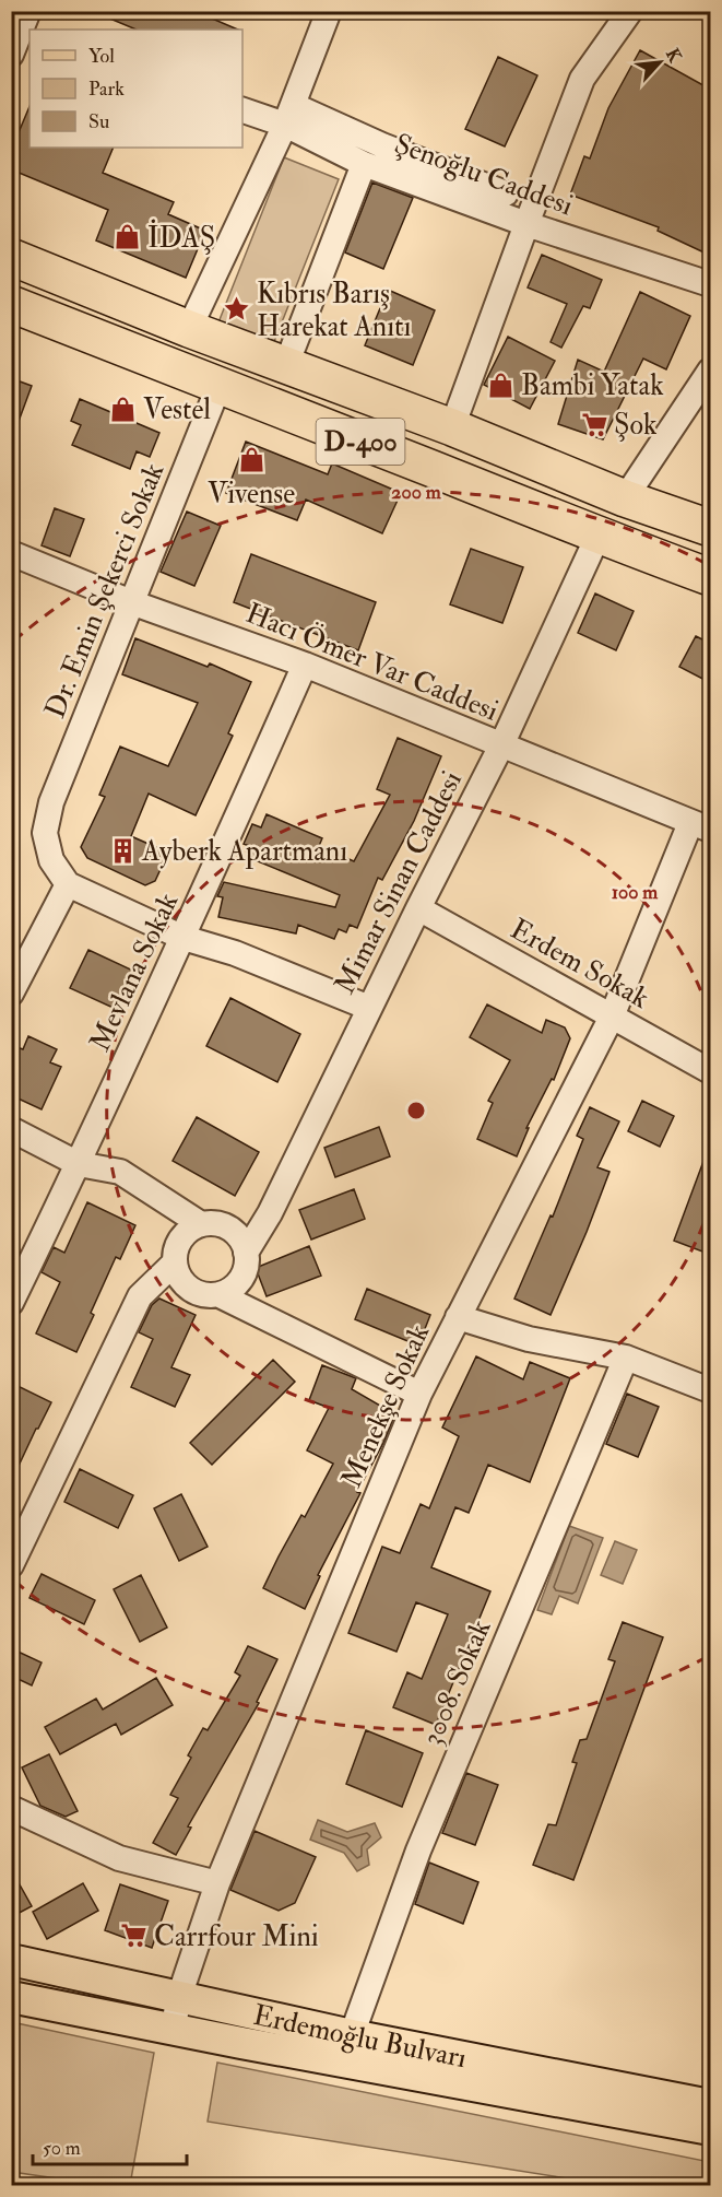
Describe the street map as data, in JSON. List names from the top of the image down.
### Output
{
  "streets": {
    "highway": ["D-400"],
    "main road": ["Erdemoğlu Bulvarı"],
    "street": [
      "Şenoğlu Caddesi",
      "Dr. Emin Şekerci Sokak",
      "Hacı Ömer Var Caddesi",
      "Mimar Sinan Caddesi",
      "Erdem Sokak",
      "Mevlana Sokak",
      "Menekşe Sokak",
      "3008. Sokak"
    ]
  },
  "crossings": [
    ["D-400", "Dr. Emin Şekerci Sokak"],
    ["D-400", "Mimar Sinan Caddesi"],
    ["Dr. Emin Şekerci Sokak", "Hacı Ömer Var Caddesi"],
    ["Hacı Ömer Var Caddesi", "Mimar Sinan Caddesi"],
    ["Hacı Ömer Var Caddesi", "Mevlana Sokak"],
    ["Hacı Ömer Var Caddesi", "Menekşe Sokak"],
    ["Mimar Sinan Caddesi", "Erdem Sokak"],
    ["Erdem Sokak", "Menekşe Sokak"],
    ["Menekşe Sokak", "Erdemoğlu Bulvarı"],
    ["3008. Sokak", "Erdemoğlu Bulvarı"]
  ],
  "places": {
    "shop": [
      "İDAŞ",
      "Bambi Yatak",
      "Vestel",
      "Vivense"
    ],
    "place": ["Kıbrıs Barış Harekat Anıtı"],
    "supermarket": ["Şok", "Carrfour Mini"],
    "building": ["Ayberk Apartmanı"]
  },
  "legend": ["Yol", "Park", "Su"],
  "scale_bar": "50 m",
  "north": "top right",
  "rings": ["200 m", "100 m"]
}
